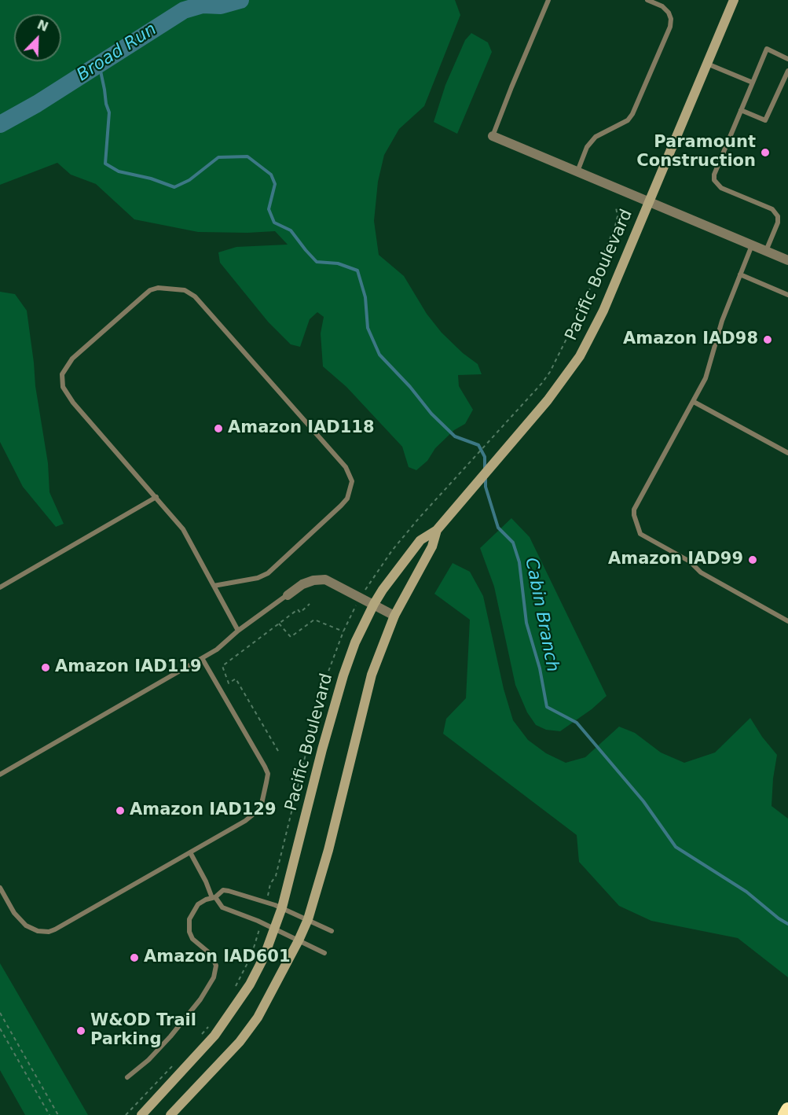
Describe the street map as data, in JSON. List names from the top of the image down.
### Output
{
  "streets": {
    "main road": ["Pacific Boulevard"]
  },
  "water": ["Broad Run", "Cabin Branch"],
  "places": [
    "Paramount Construction",
    "Amazon IAD98",
    "Amazon IAD118",
    "Amazon IAD99",
    "Amazon IAD119",
    "Amazon IAD129",
    "Amazon IAD601",
    "W&OD Trail Parking"
  ],
  "north": "top right"
}
